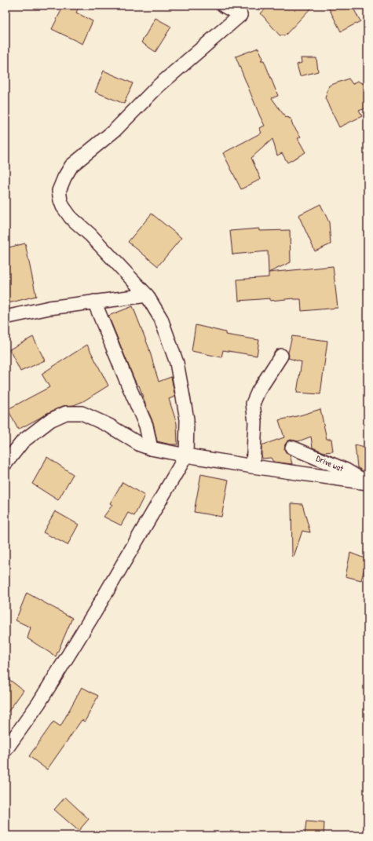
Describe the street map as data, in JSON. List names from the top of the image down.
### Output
{
  "streets": {
    "street": ["Drive wat"]
  }
}
